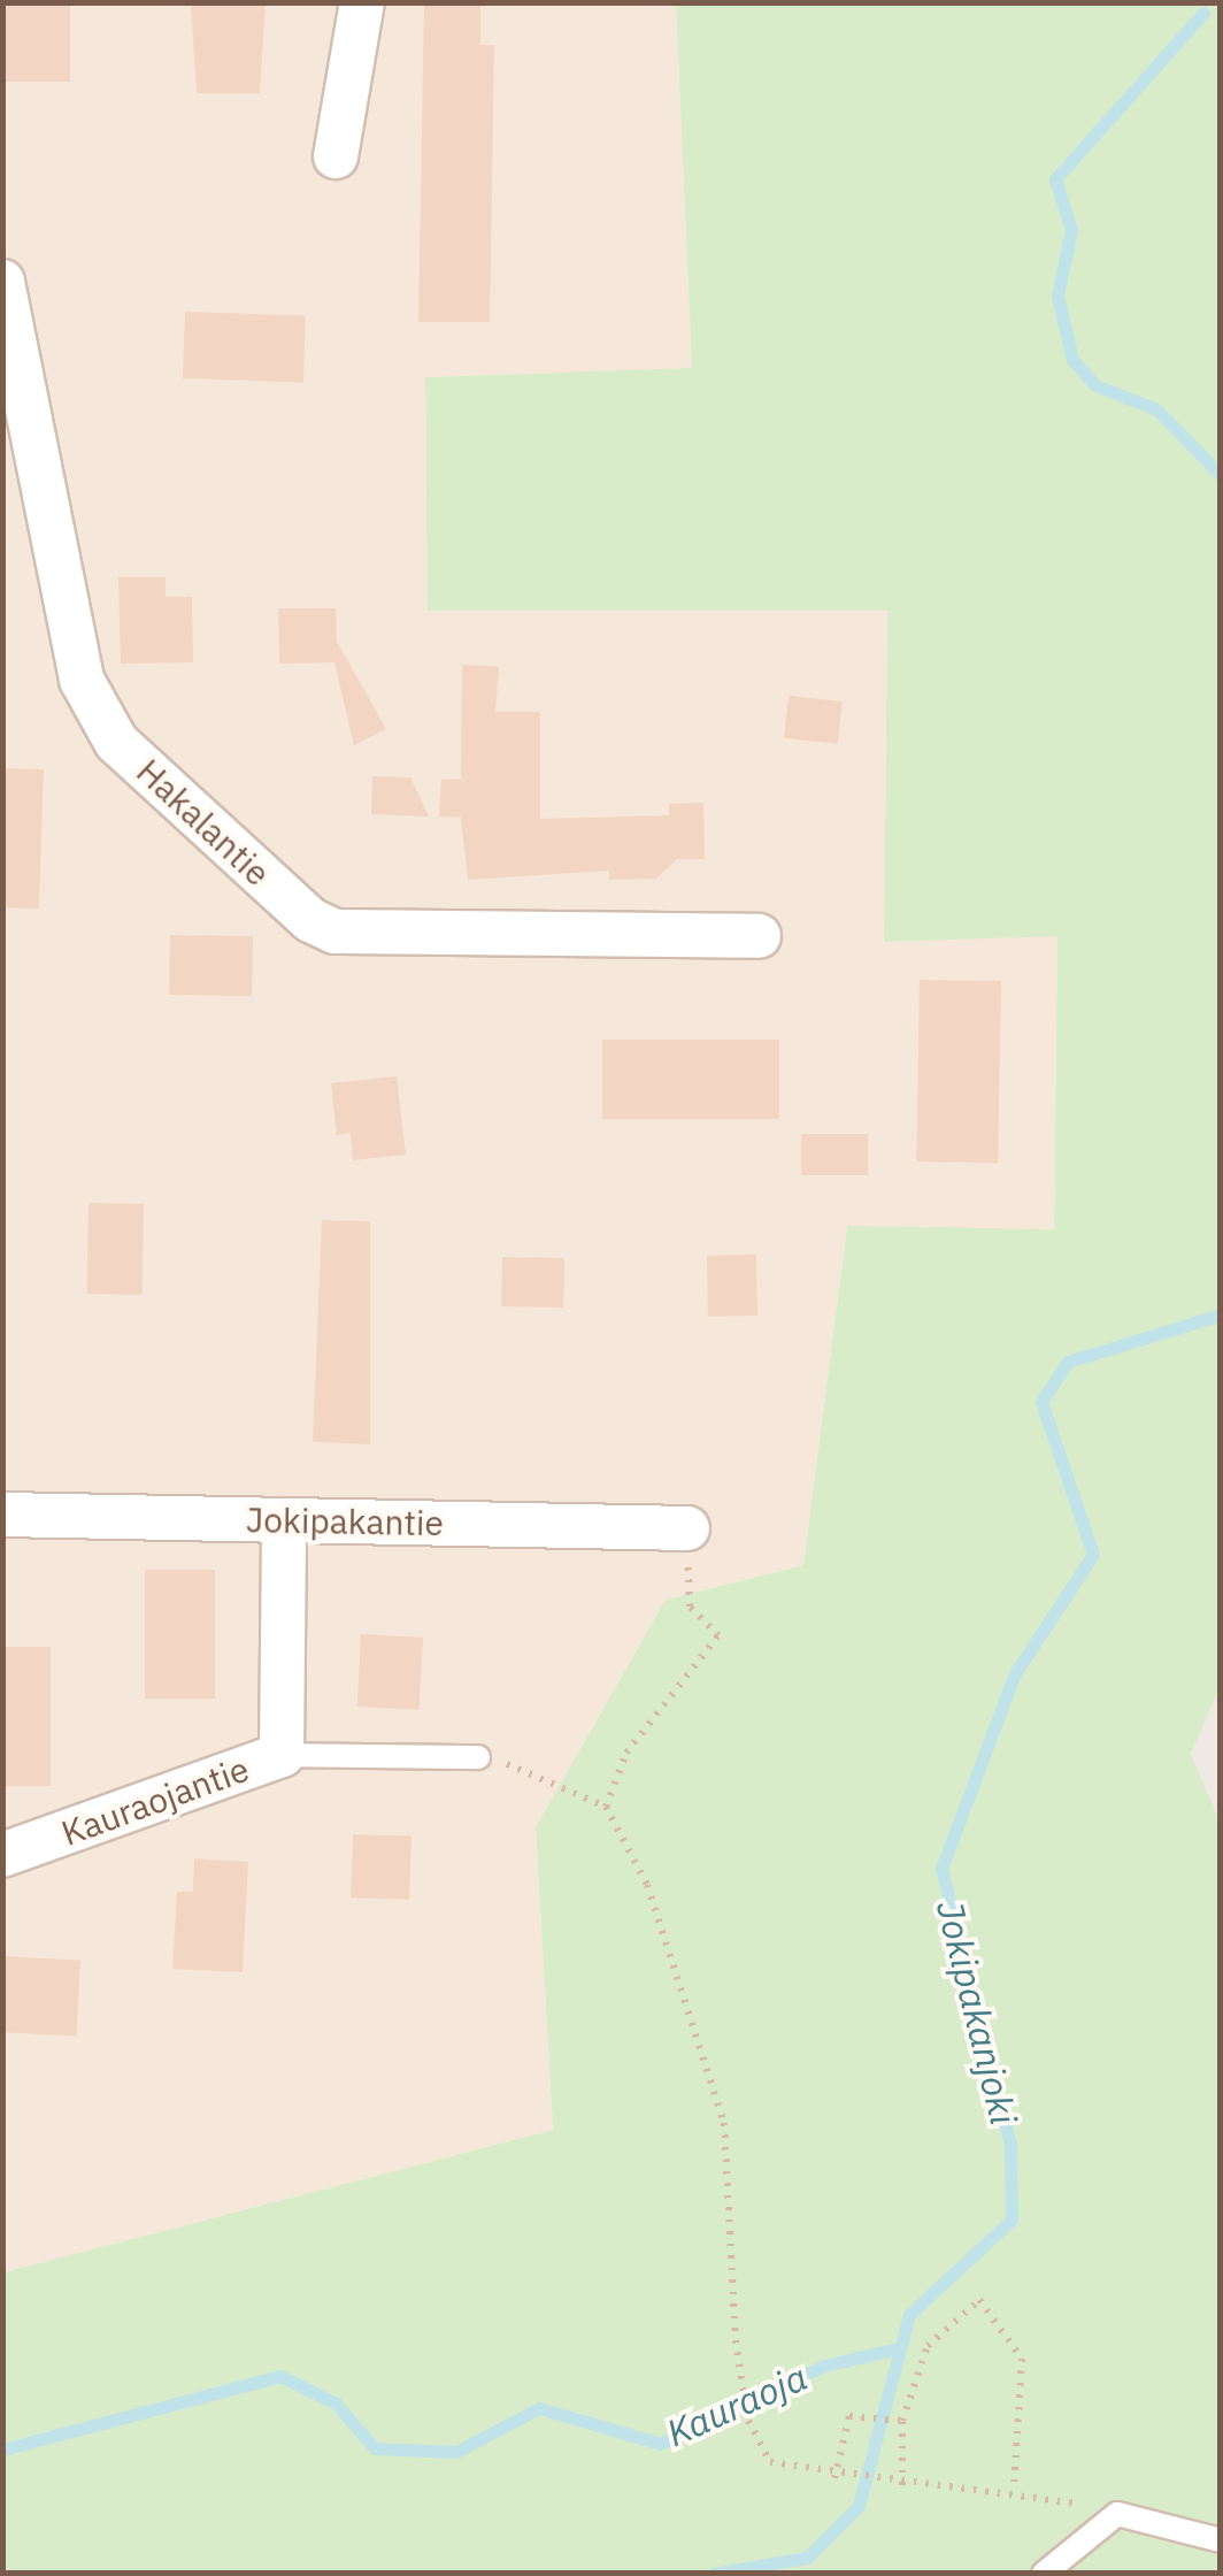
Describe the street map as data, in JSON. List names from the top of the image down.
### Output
{
  "streets": {
    "street": ["Hakalantie", "Jokipakantie", "Kauraojantie"]
  },
  "crossings": [
    ["Jokipakantie", "Kauraojantie"]
  ],
  "water": ["Jokipakanjoki", "Kauraoja"]
}
